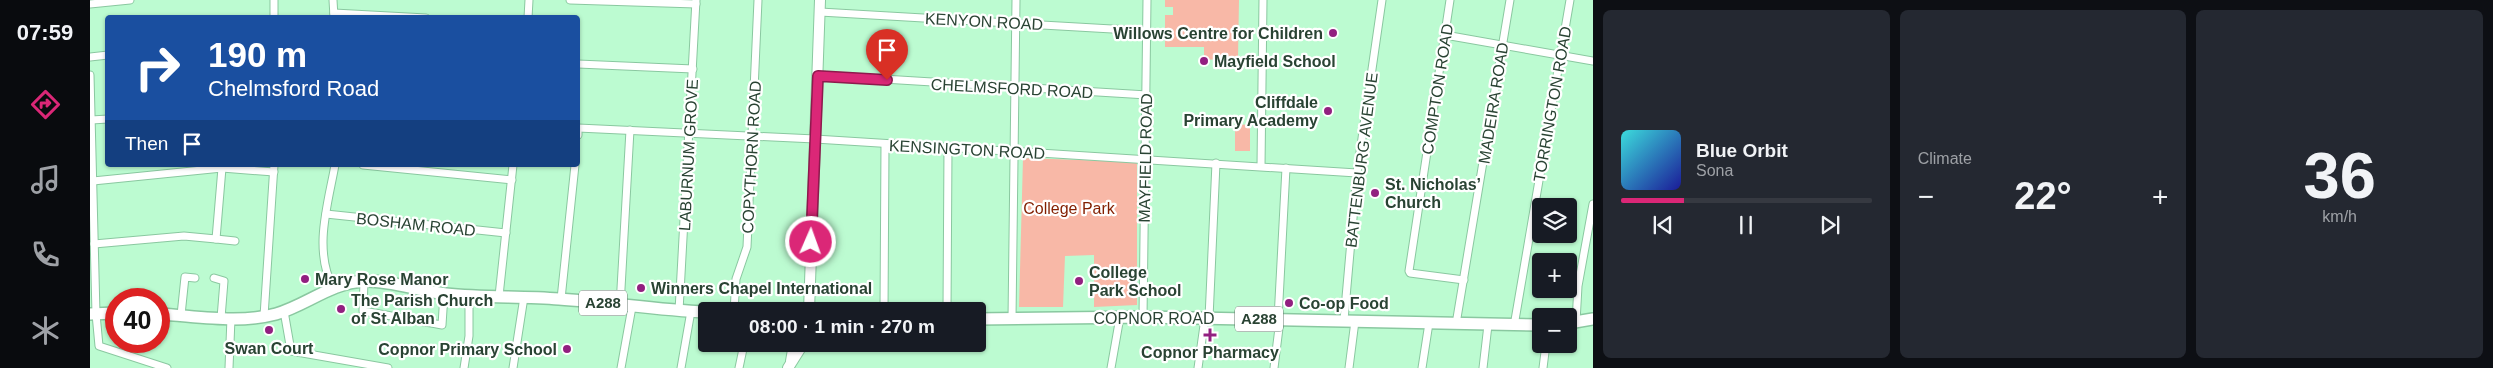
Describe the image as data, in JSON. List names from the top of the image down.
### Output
{
  "streets": {
    "main road": ["A288", "COPNOR ROAD"],
    "street": [
      "KENYON ROAD",
      "CHELMSFORD ROAD",
      "COMPTON ROAD",
      "MADEIRA ROAD",
      "TORRINGTON ROAD",
      "KENSINGTON ROAD",
      "LABURNUM GROVE",
      "COPYTHORN ROAD",
      "MAYFIELD ROAD",
      "BATTENBURG AVENUE",
      "BOSHAM ROAD"
    ]
  },
  "crossings": [
    ["KENYON ROAD", "MAYFIELD ROAD"],
    ["CHELMSFORD ROAD", "MAYFIELD ROAD"],
    ["COMPTON ROAD", "MADEIRA ROAD"],
    ["MADEIRA ROAD", "COPNOR ROAD"],
    ["TORRINGTON ROAD", "COPNOR ROAD"],
    ["KENSINGTON ROAD", "LABURNUM GROVE"],
    ["KENSINGTON ROAD", "COPYTHORN ROAD"],
    ["KENSINGTON ROAD", "MAYFIELD ROAD"],
    ["KENSINGTON ROAD", "BATTENBURG AVENUE"],
    ["LABURNUM GROVE", "A288"],
    ["MAYFIELD ROAD", "COPNOR ROAD"],
    ["BATTENBURG AVENUE", "COPNOR ROAD"]
  ],
  "parks": ["College Park"],
  "places": {
    "other": [
      "Willows Centre for Children",
      "Mayfield School",
      "Cliffdale Primary Academy",
      "St. Nicholas’ Church",
      "Mary Rose Manor",
      "College Park School",
      "Winners Chapel International",
      "Co-op Food",
      "The Parish Church of St Alban",
      "Swan Court",
      "Copnor Primary School"
    ],
    "health": ["Copnor Pharmacy"]
  },
  "page": {
    "tabs": "07:59",
    "tile": [
      "Climate",
      ["36", "km/h"]
    ],
    "turn": ["190 m", "Chelmsford Road"],
    "then": "Then",
    "song": ["Blue Orbit", "Sona"],
    "heat": ["−", "22°", "+"],
    "map_buttons": ["+", "−"],
    "limit": "40",
    "trip": "08:00 · 1 min · 270 m"
  }
}
